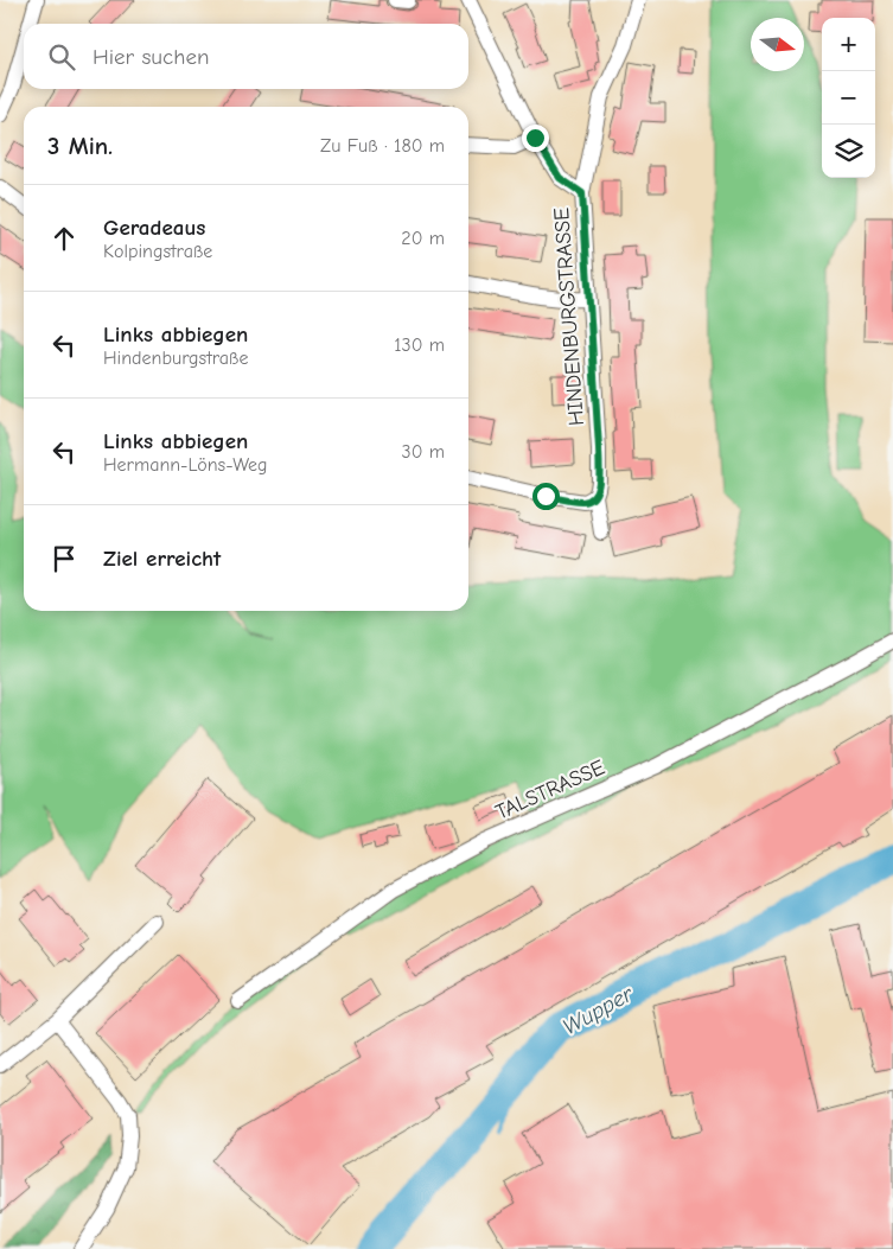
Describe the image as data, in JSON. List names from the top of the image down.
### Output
{
  "streets": {
    "street": ["HINDENBURGSTRASSE", "TALSTRASSE"]
  },
  "water": ["Wupper"],
  "north": "right",
  "page": {
    "map_buttons": ["+", "−"],
    "search": "Hier suchen",
    "heading": ["3 Min.", "Zu Fuß · 180 m"],
    "list": [
      ["Geradeaus", "Kolpingstraße", "20 m"],
      ["Links abbiegen", "Hindenburgstraße", "130 m"],
      ["Links abbiegen", "Hermann-Löns-Weg", "30 m"],
      "Ziel erreicht"
    ]
  }
}
